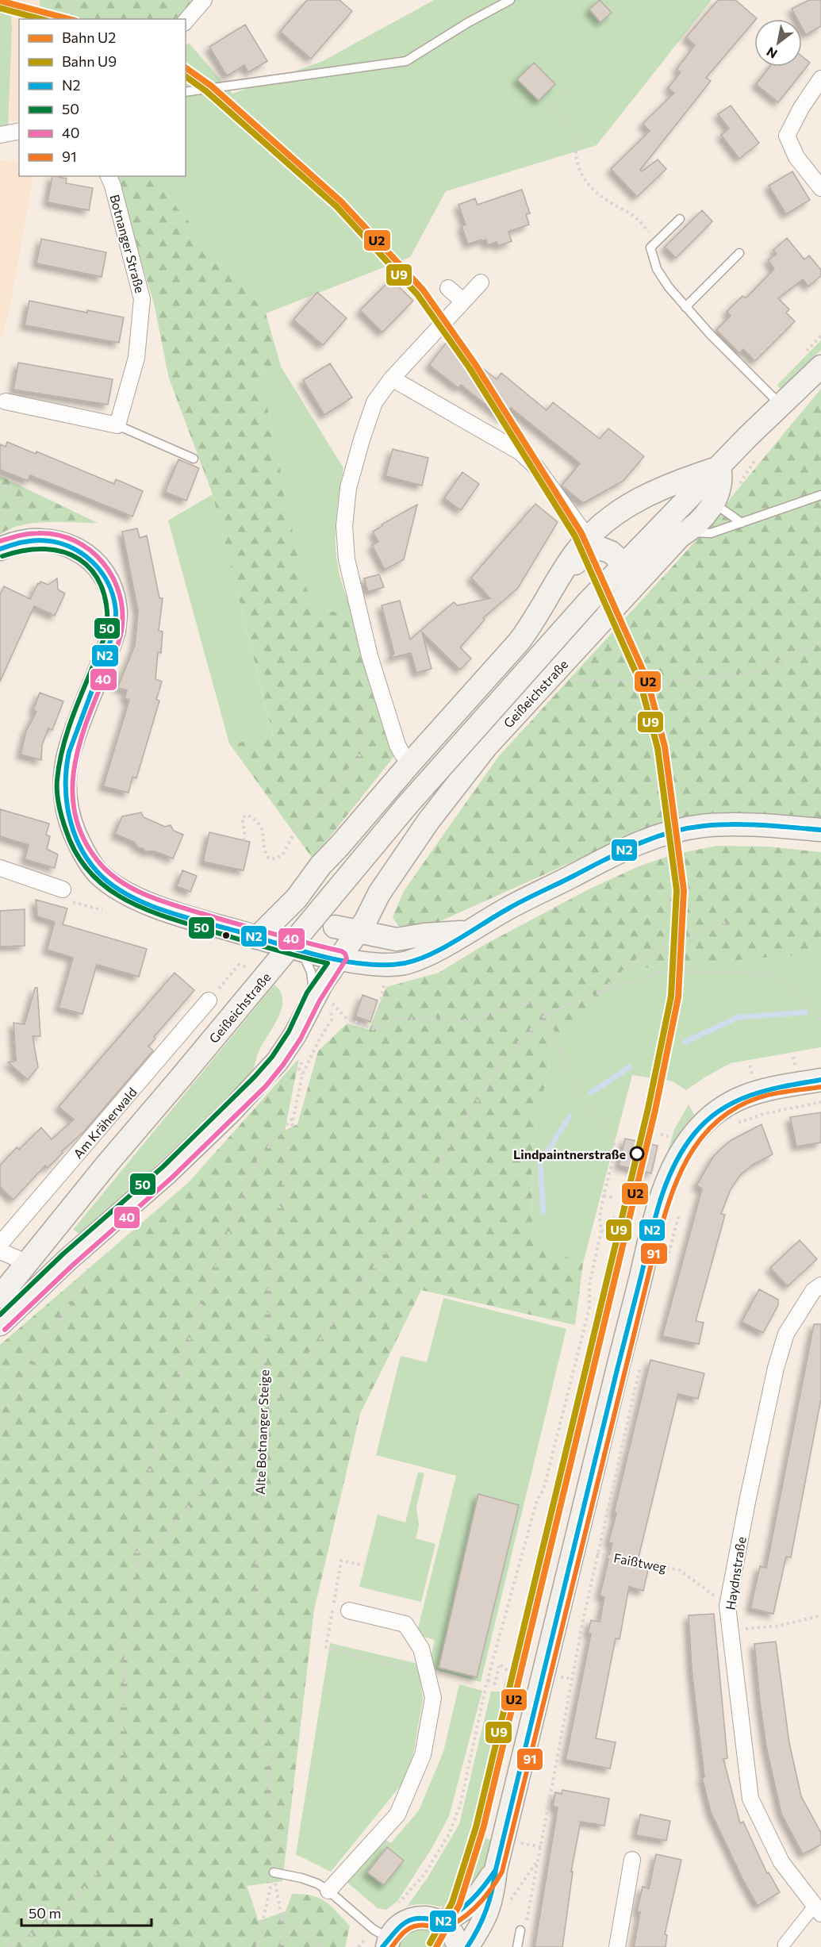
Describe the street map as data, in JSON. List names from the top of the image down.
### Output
{
  "streets": {
    "main road": ["Geißeichstraße"],
    "street": ["Botnanger Straße", "Am Kräherwald", "Haydnstraße"],
    "path": ["Alte Botnanger Steige", "Faißtweg"]
  },
  "crossings": [
    ["Geißeichstraße", "Alte Botnanger Steige"],
    ["Faißtweg", "Haydnstraße"]
  ],
  "places": ["Lindpaintnerstraße"],
  "lines": [
    "rail line U2",
    "rail line U9",
    "transit line 40",
    "transit line N2",
    "transit line 50",
    "transit line 91"
  ],
  "legend": [
    "Bahn U2",
    "Bahn U9",
    "N2",
    "50",
    "40",
    "91"
  ],
  "scale_bar": "50 m",
  "north": "bottom left"
}
